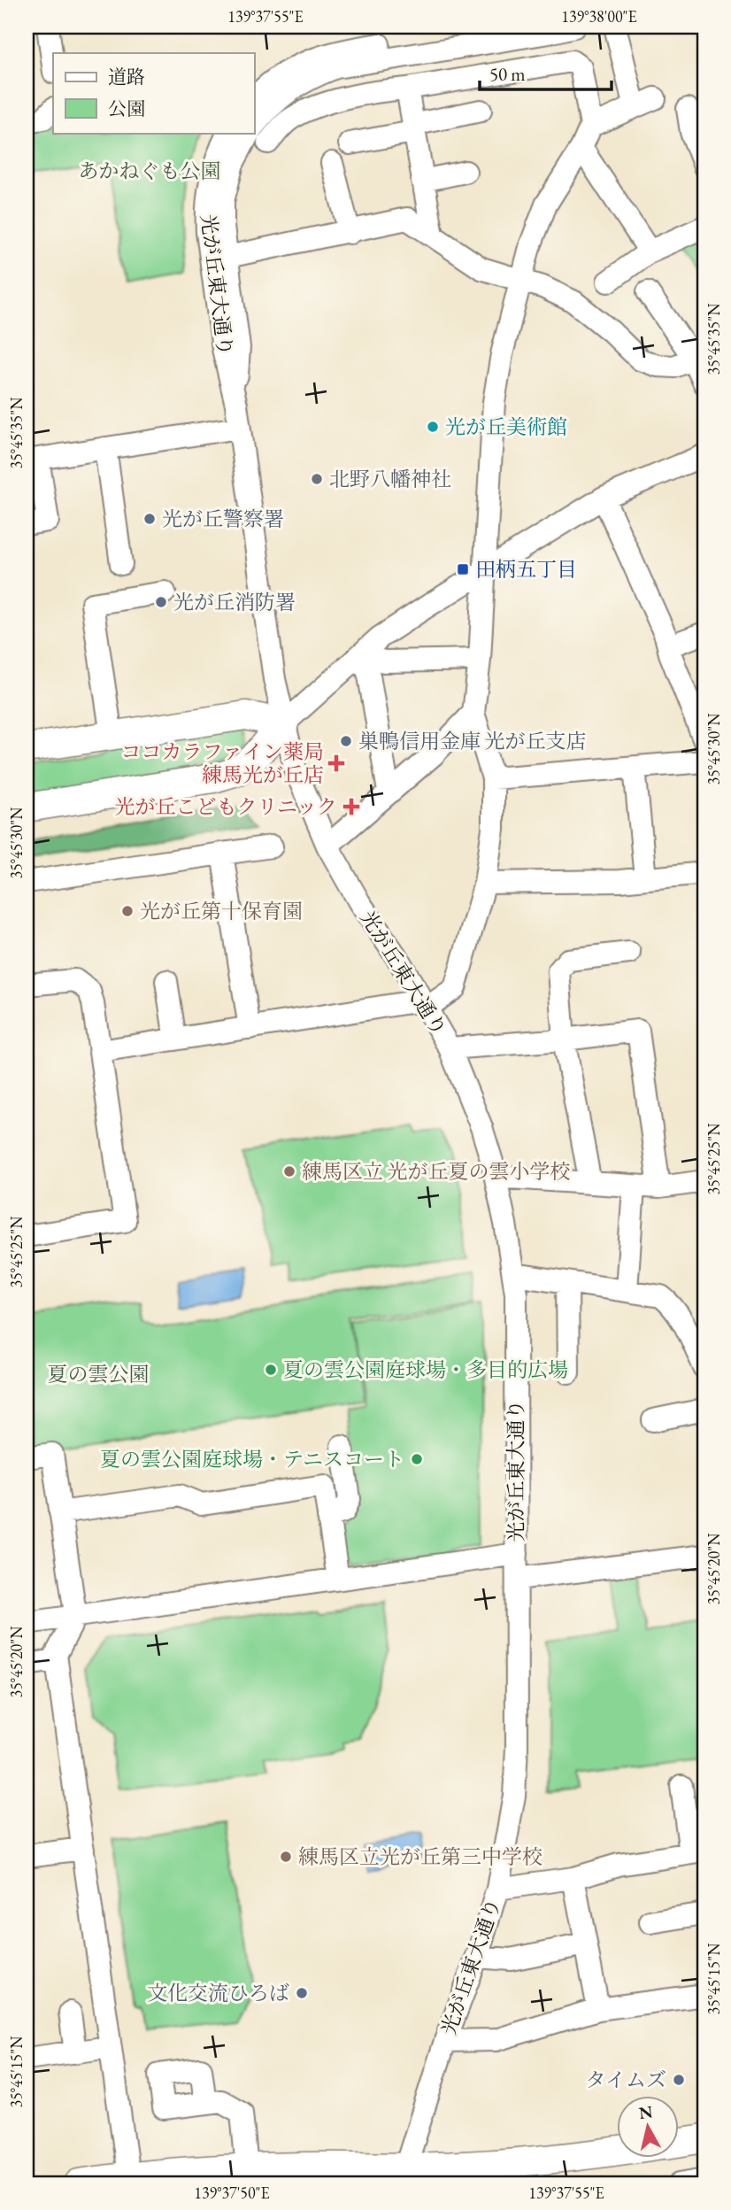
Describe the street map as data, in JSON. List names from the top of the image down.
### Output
{
  "streets": {
    "street": ["光が丘東大通り"]
  },
  "parks": ["あかねぐも公園", "夏の雲公園"],
  "places": {
    "other": [
      "光が丘美術館",
      "北野八幡神社",
      "光が丘警察署",
      "光が丘消防署",
      "巣鴨信用金庫 光が丘支店",
      "光が丘第十保育園",
      "練馬区立 光が丘夏の雲小学校",
      "夏の雲公園庭球場・多目的広場",
      "夏の雲公園庭球場・テニスコート",
      "練馬区立光が丘第三中学校",
      "文化交流ひろば",
      "タイムズ"
    ],
    "transit": ["田柄五丁目"],
    "health": ["ココカラファイン薬局 練馬光が丘店", "光が丘こどもクリニック"]
  },
  "legend": ["道路", "公園"],
  "scale_bar": "50 m",
  "north": "top",
  "coordinates": [
    "139°37'55\"E",
    "139°38'00\"E",
    "35°45'35\"N",
    "35°45'30\"N",
    "35°45'25\"N",
    "35°45'20\"N",
    "35°45'15\"N",
    "139°37'50\"E"
  ]
}
